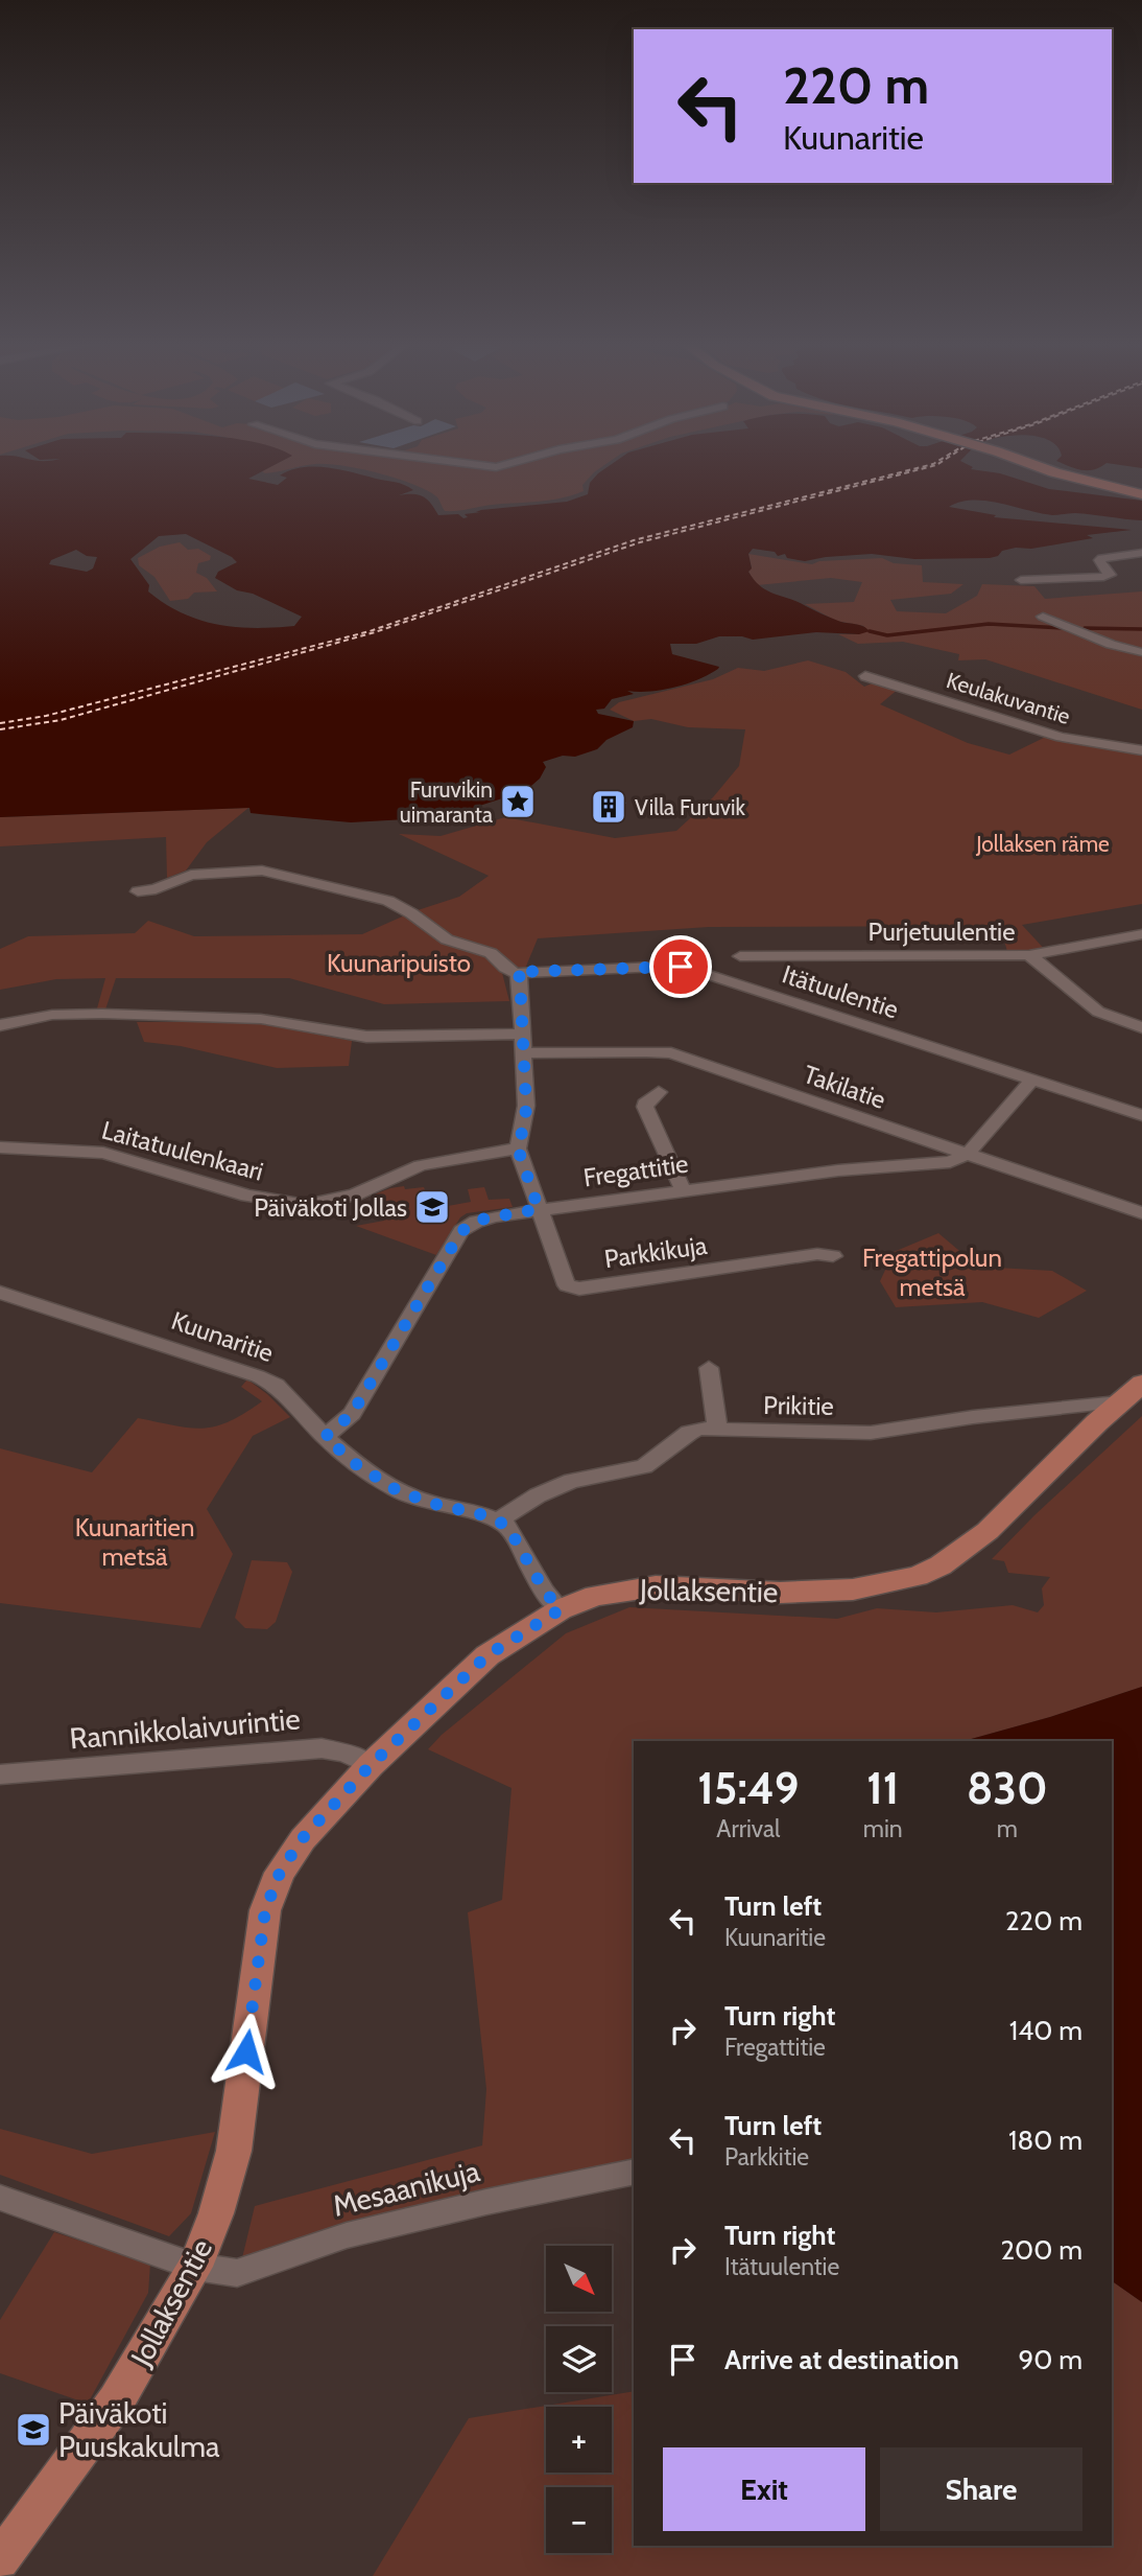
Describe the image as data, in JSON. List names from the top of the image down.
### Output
{
  "streets": {
    "main road": ["Jollaksentie"],
    "street": [
      "Keulakuvantie",
      "Purjetuulentie",
      "Itätuulentie",
      "Takilatie",
      "Laitatuulenkaari",
      "Fregattitie",
      "Parkkikuja",
      "Kuunaritie",
      "Prikitie",
      "Rannikkolaivurintie",
      "Mesaanikuja"
    ]
  },
  "crossings": [
    ["Takilatie", "Fregattitie"],
    ["Fregattitie", "Parkkikuja"],
    ["Fregattitie", "Kuunaritie"],
    ["Kuunaritie", "Prikitie"],
    ["Prikitie", "Jollaksentie"],
    ["Jollaksentie", "Rannikkolaivurintie"],
    ["Jollaksentie", "Mesaanikuja"]
  ],
  "parks": [
    "Jollaksen räme",
    "Kuunaripuisto",
    "Fregattipolun metsä",
    "Kuunaritien metsä"
  ],
  "places": {
    "place": ["Furuvikin uimaranta"],
    "building": ["Villa Furuvik"],
    "school or university": ["Päiväkoti Jollas", "Päiväkoti Puuskakulma"]
  },
  "north": "bottom right",
  "page": {
    "turn": ["220 m", "Kuunaritie"],
    "eta": [
      "15:49",
      "Arrival",
      "11",
      "min",
      "830",
      "m"
    ],
    "list": [
      {
        "name": "Turn left",
        "note": "Kuunaritie",
        "value": "220 m"
      },
      {
        "name": "Turn right",
        "note": "Fregattitie",
        "value": "140 m"
      },
      {
        "name": "Turn left",
        "note": "Parkkitie",
        "value": "180 m"
      },
      {
        "name": "Turn right",
        "note": "Itätuulentie",
        "value": "200 m"
      },
      {
        "name": "Arrive at destination",
        "value": "90 m"
      }
    ],
    "map_buttons": ["+", "−"],
    "buttons": ["Exit", "Share"]
  }
}
